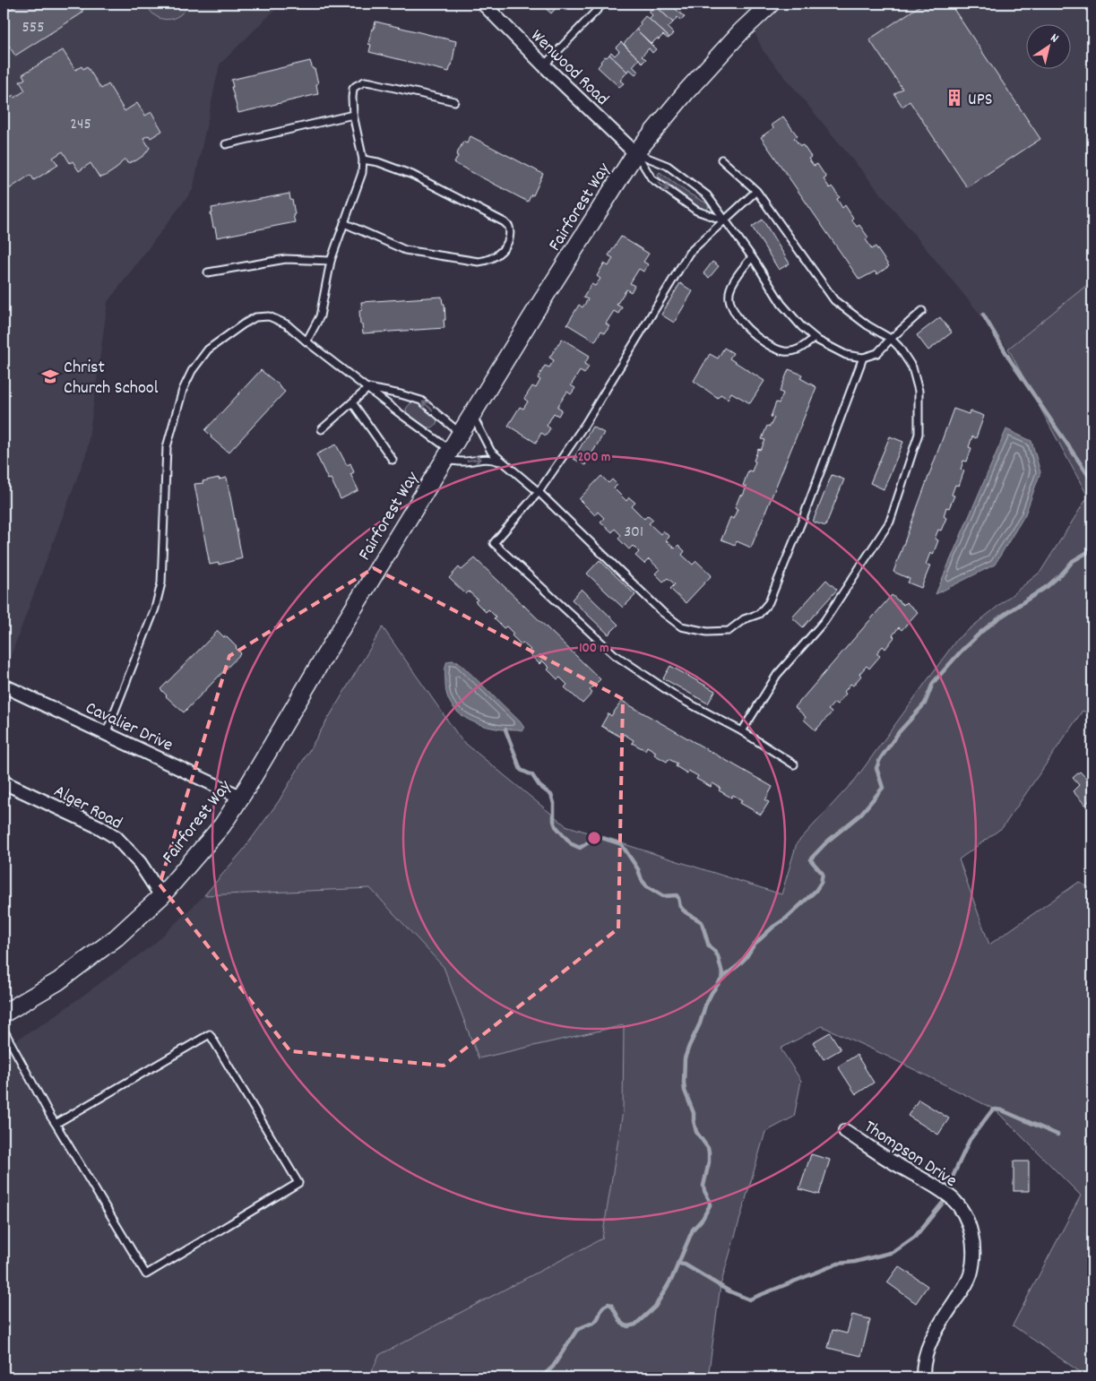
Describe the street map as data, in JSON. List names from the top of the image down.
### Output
{
  "streets": {
    "main road": ["Fairforest Way"],
    "street": [
      "Wenwood Road",
      "Cavalier Drive",
      "Alger Road",
      "Thompson Drive"
    ]
  },
  "crossings": [
    ["Wenwood Road", "Fairforest Way"],
    ["Fairforest Way", "Cavalier Drive"],
    ["Fairforest Way", "Alger Road"]
  ],
  "places": {
    "building": ["UPS"],
    "school or university": ["Christ Church School"]
  },
  "house_numbers": ["555", "245", "301"],
  "north": "top right",
  "rings": ["200 m", "100 m"]
}
